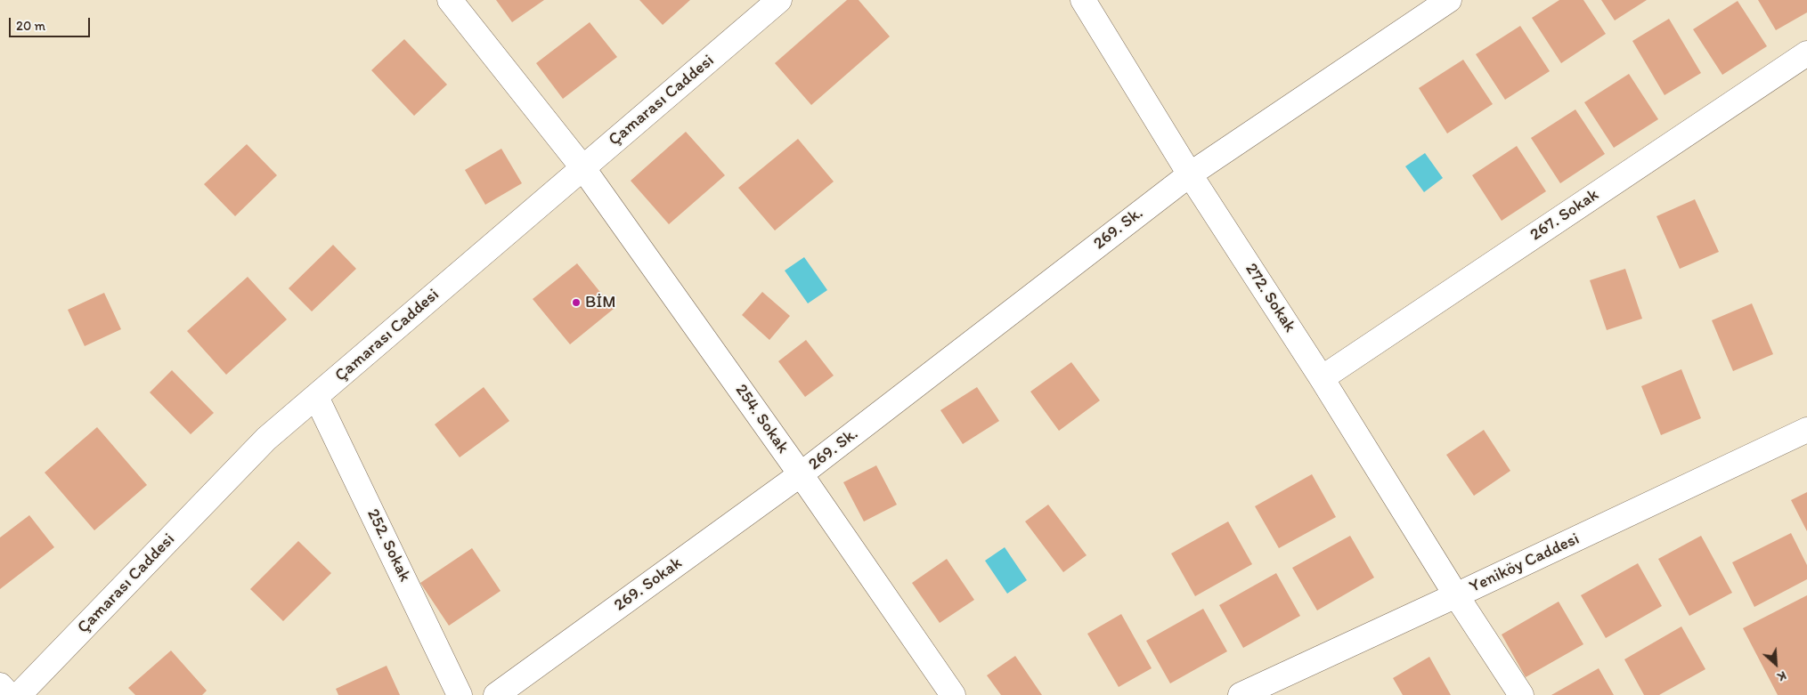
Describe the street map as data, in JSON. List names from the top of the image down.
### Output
{
  "streets": {
    "street": [
      "Çamarası Caddesi",
      "267. Sokak",
      "269. Sk.",
      "272. Sokak",
      "254. Sokak",
      "252. Sokak",
      "Yeniköy Caddesi",
      "269. Sokak"
    ]
  },
  "crossings": [
    ["Çamarası Caddesi", "254. Sokak"],
    ["Çamarası Caddesi", "252. Sokak"],
    ["267. Sokak", "272. Sokak"],
    ["269. Sk.", "272. Sokak"],
    ["269. Sk.", "254. Sokak"],
    ["269. Sk.", "269. Sokak"],
    ["272. Sokak", "Yeniköy Caddesi"],
    ["254. Sokak", "269. Sokak"]
  ],
  "places": ["BİM"],
  "scale_bar": "20 m",
  "north": "bottom right"
}
